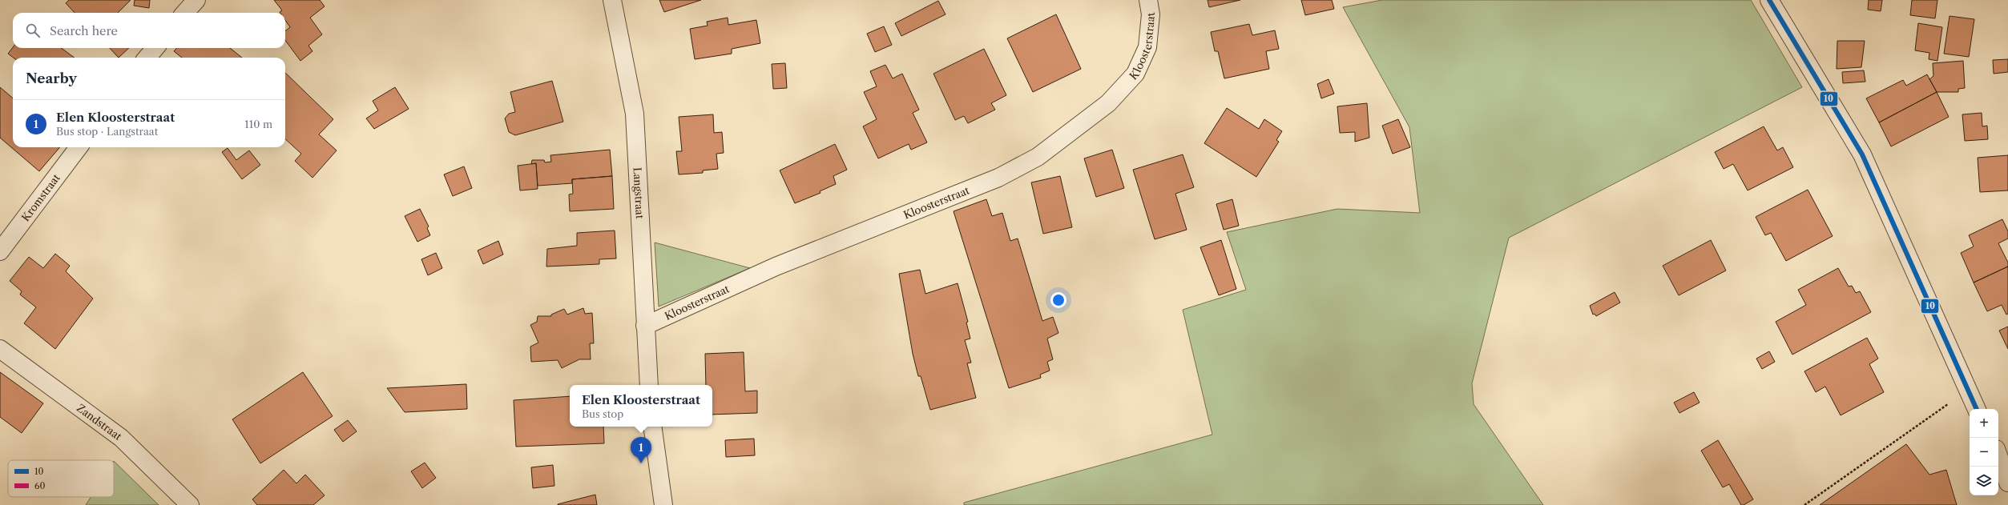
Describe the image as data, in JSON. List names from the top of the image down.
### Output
{
  "streets": {
    "street": [
      "Kloosterstraat",
      "Langstraat",
      "Kromstraat",
      "Zandstraat"
    ]
  },
  "crossings": [
    ["Kloosterstraat", "Langstraat"]
  ],
  "lines": ["transit line 10"],
  "legend": ["10", "60"],
  "page": {
    "search": "Search here",
    "heading": "Nearby",
    "list": [
      {
        "mark": "1",
        "name": "Elen Kloosterstraat",
        "note": "Bus stop · Langstraat",
        "value": "110 m"
      }
    ],
    "popup": ["Elen Kloosterstraat", "Bus stop"],
    "map_buttons": ["+", "−"],
    "pins": "1"
  }
}
